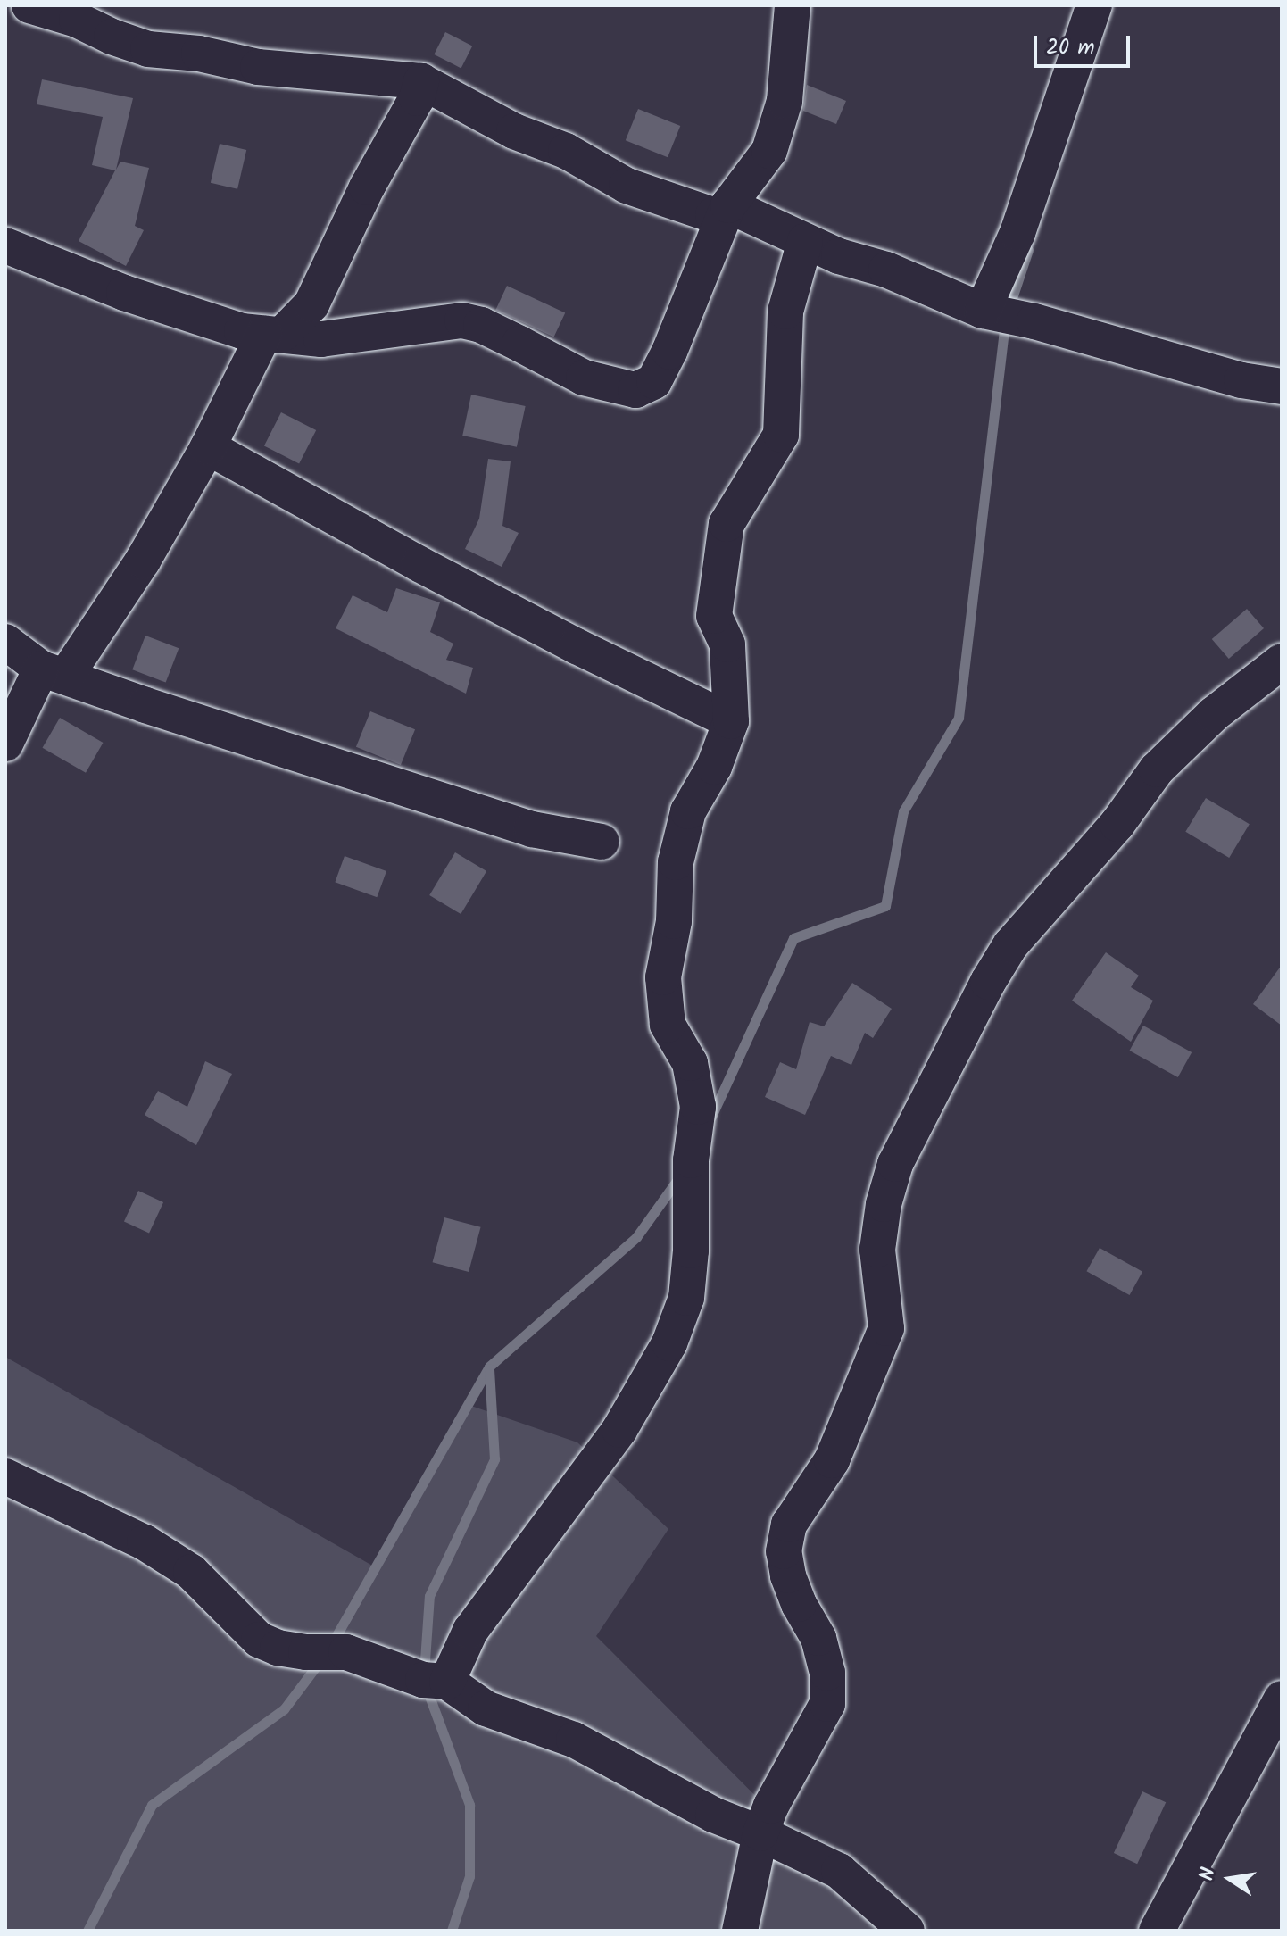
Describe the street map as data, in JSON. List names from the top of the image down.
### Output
{
  "scale_bar": "20 m",
  "north": "left"
}
